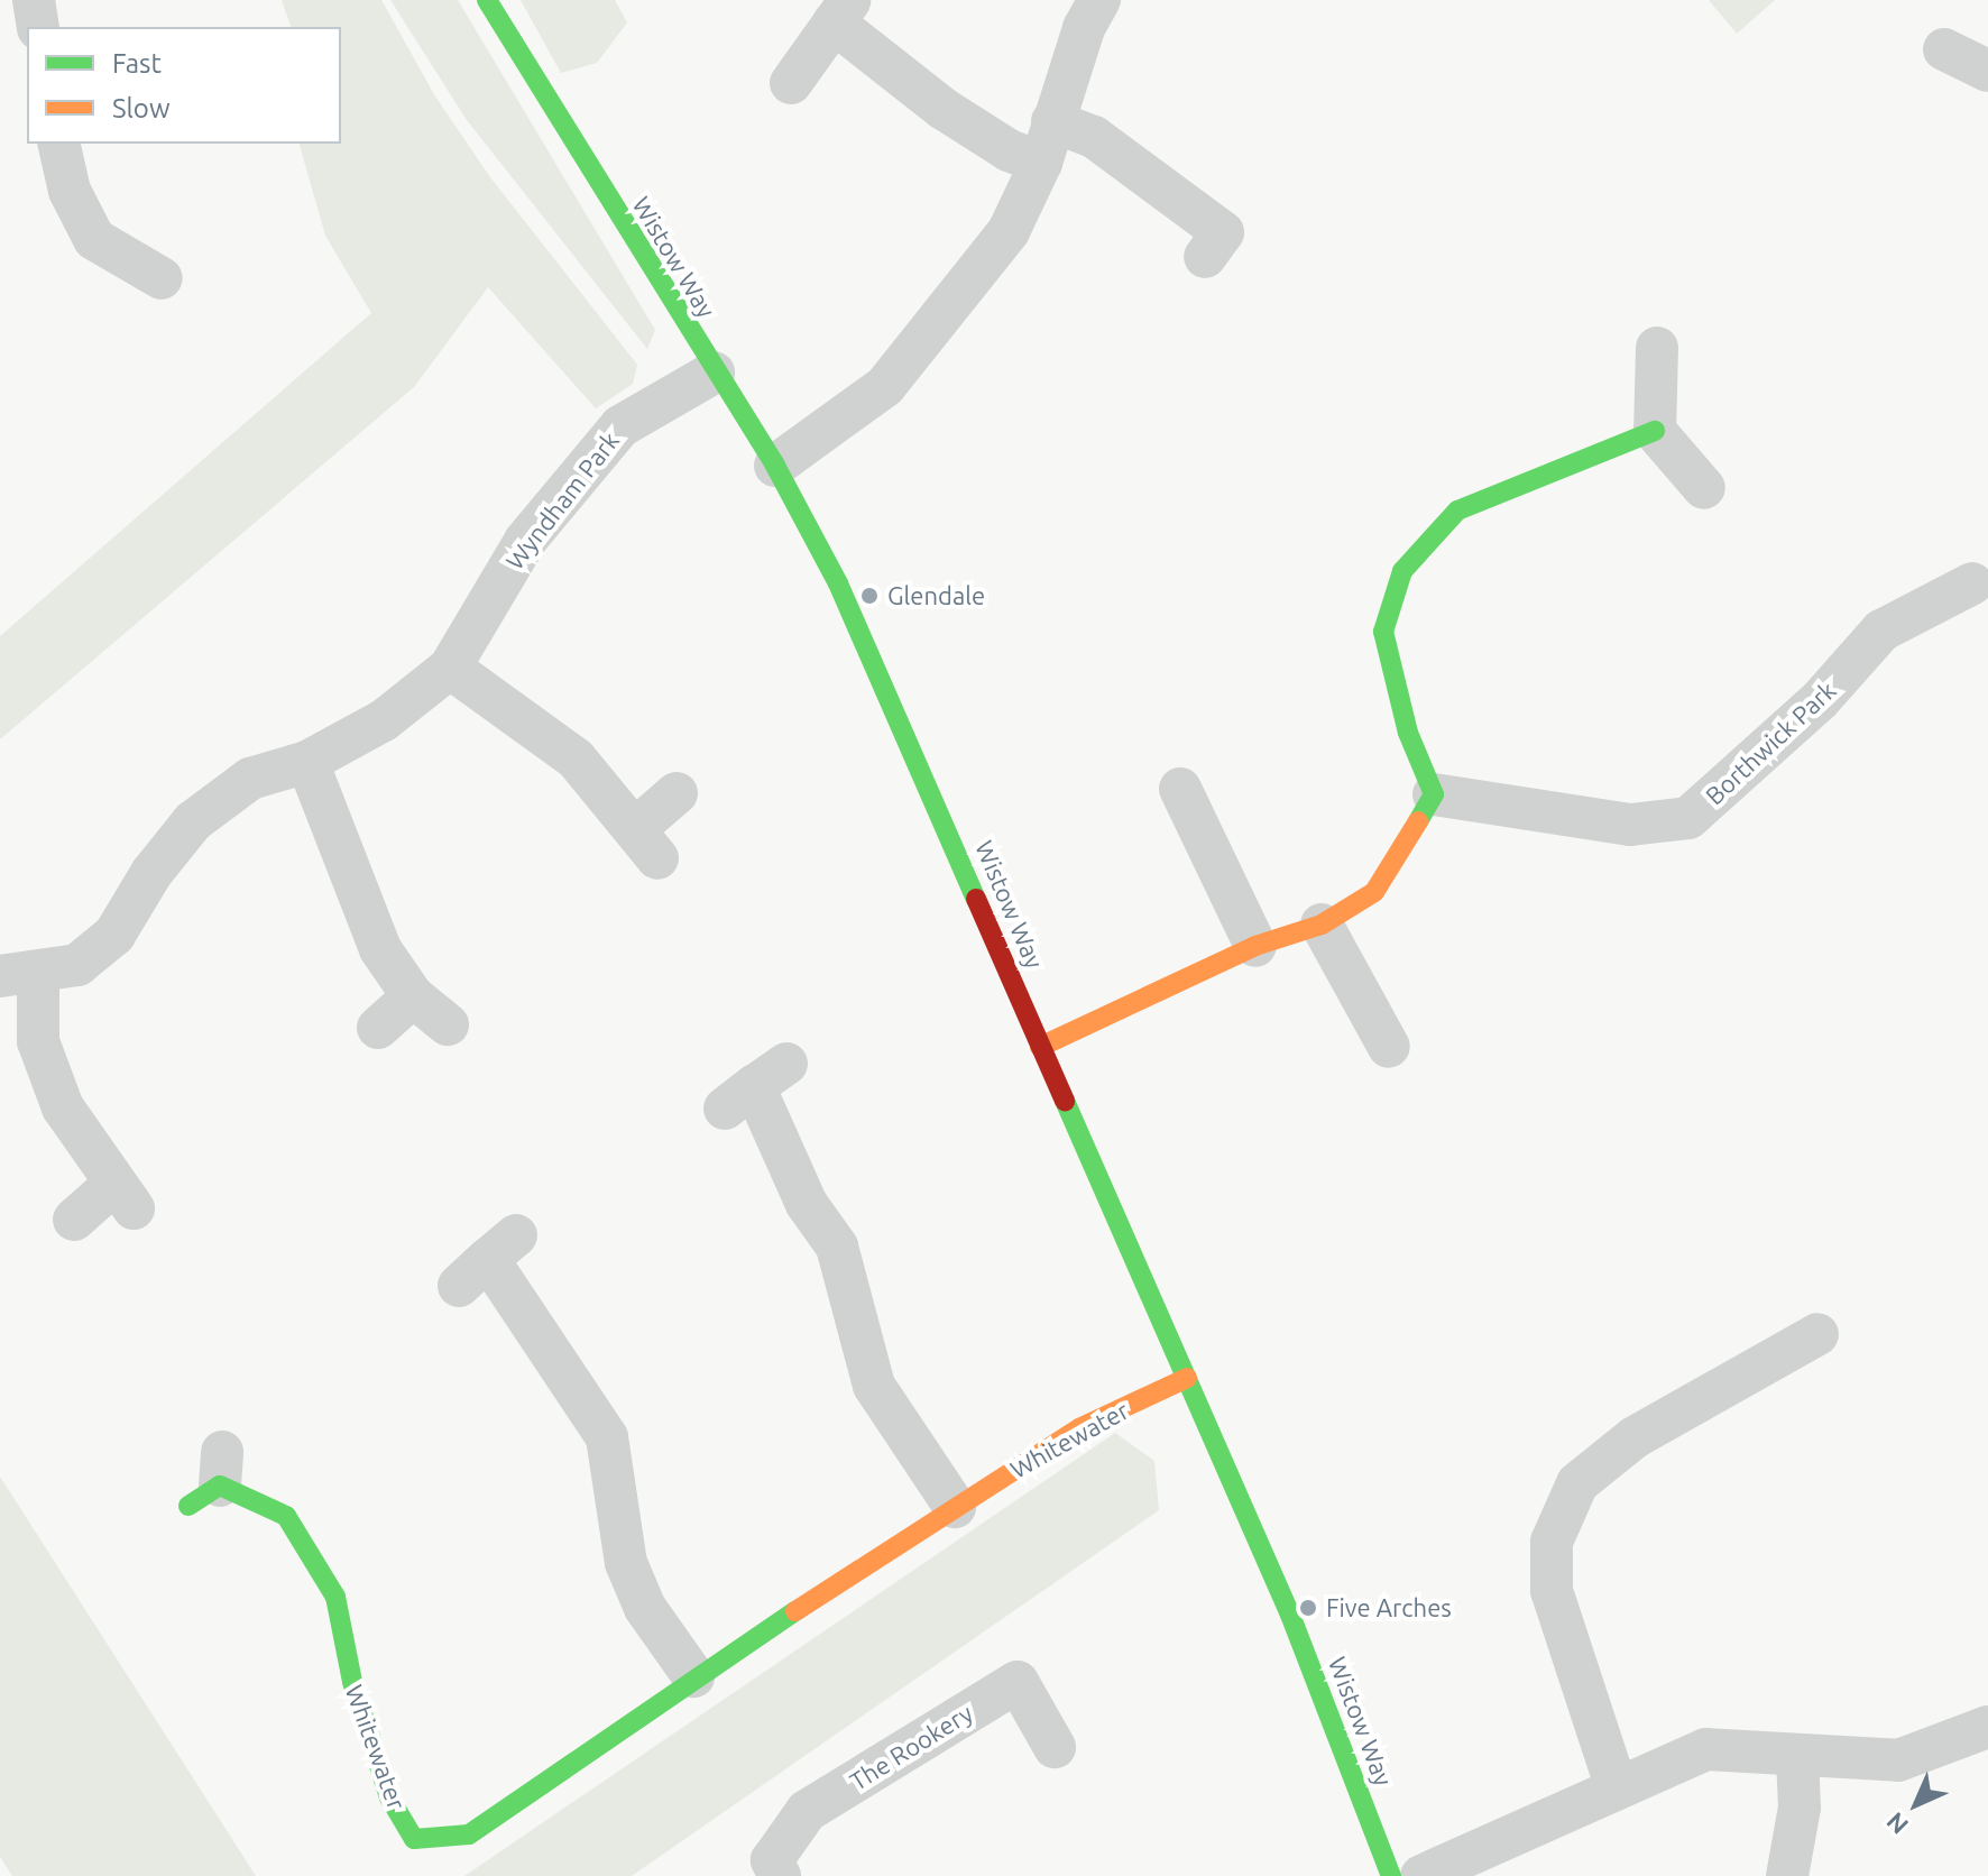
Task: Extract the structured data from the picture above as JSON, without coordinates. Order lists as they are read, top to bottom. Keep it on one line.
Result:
{"streets":{"street":["Wistow Way","Wyndham Park","Borthwick Park","Whitewater","The Rookery"]},"crossings":[["Wistow Way","Wyndham Park"],["Wistow Way","Whitewater"]],"places":["Glendale","Five Arches"],"legend":["Fast","Slow"],"north":"bottom left"}
